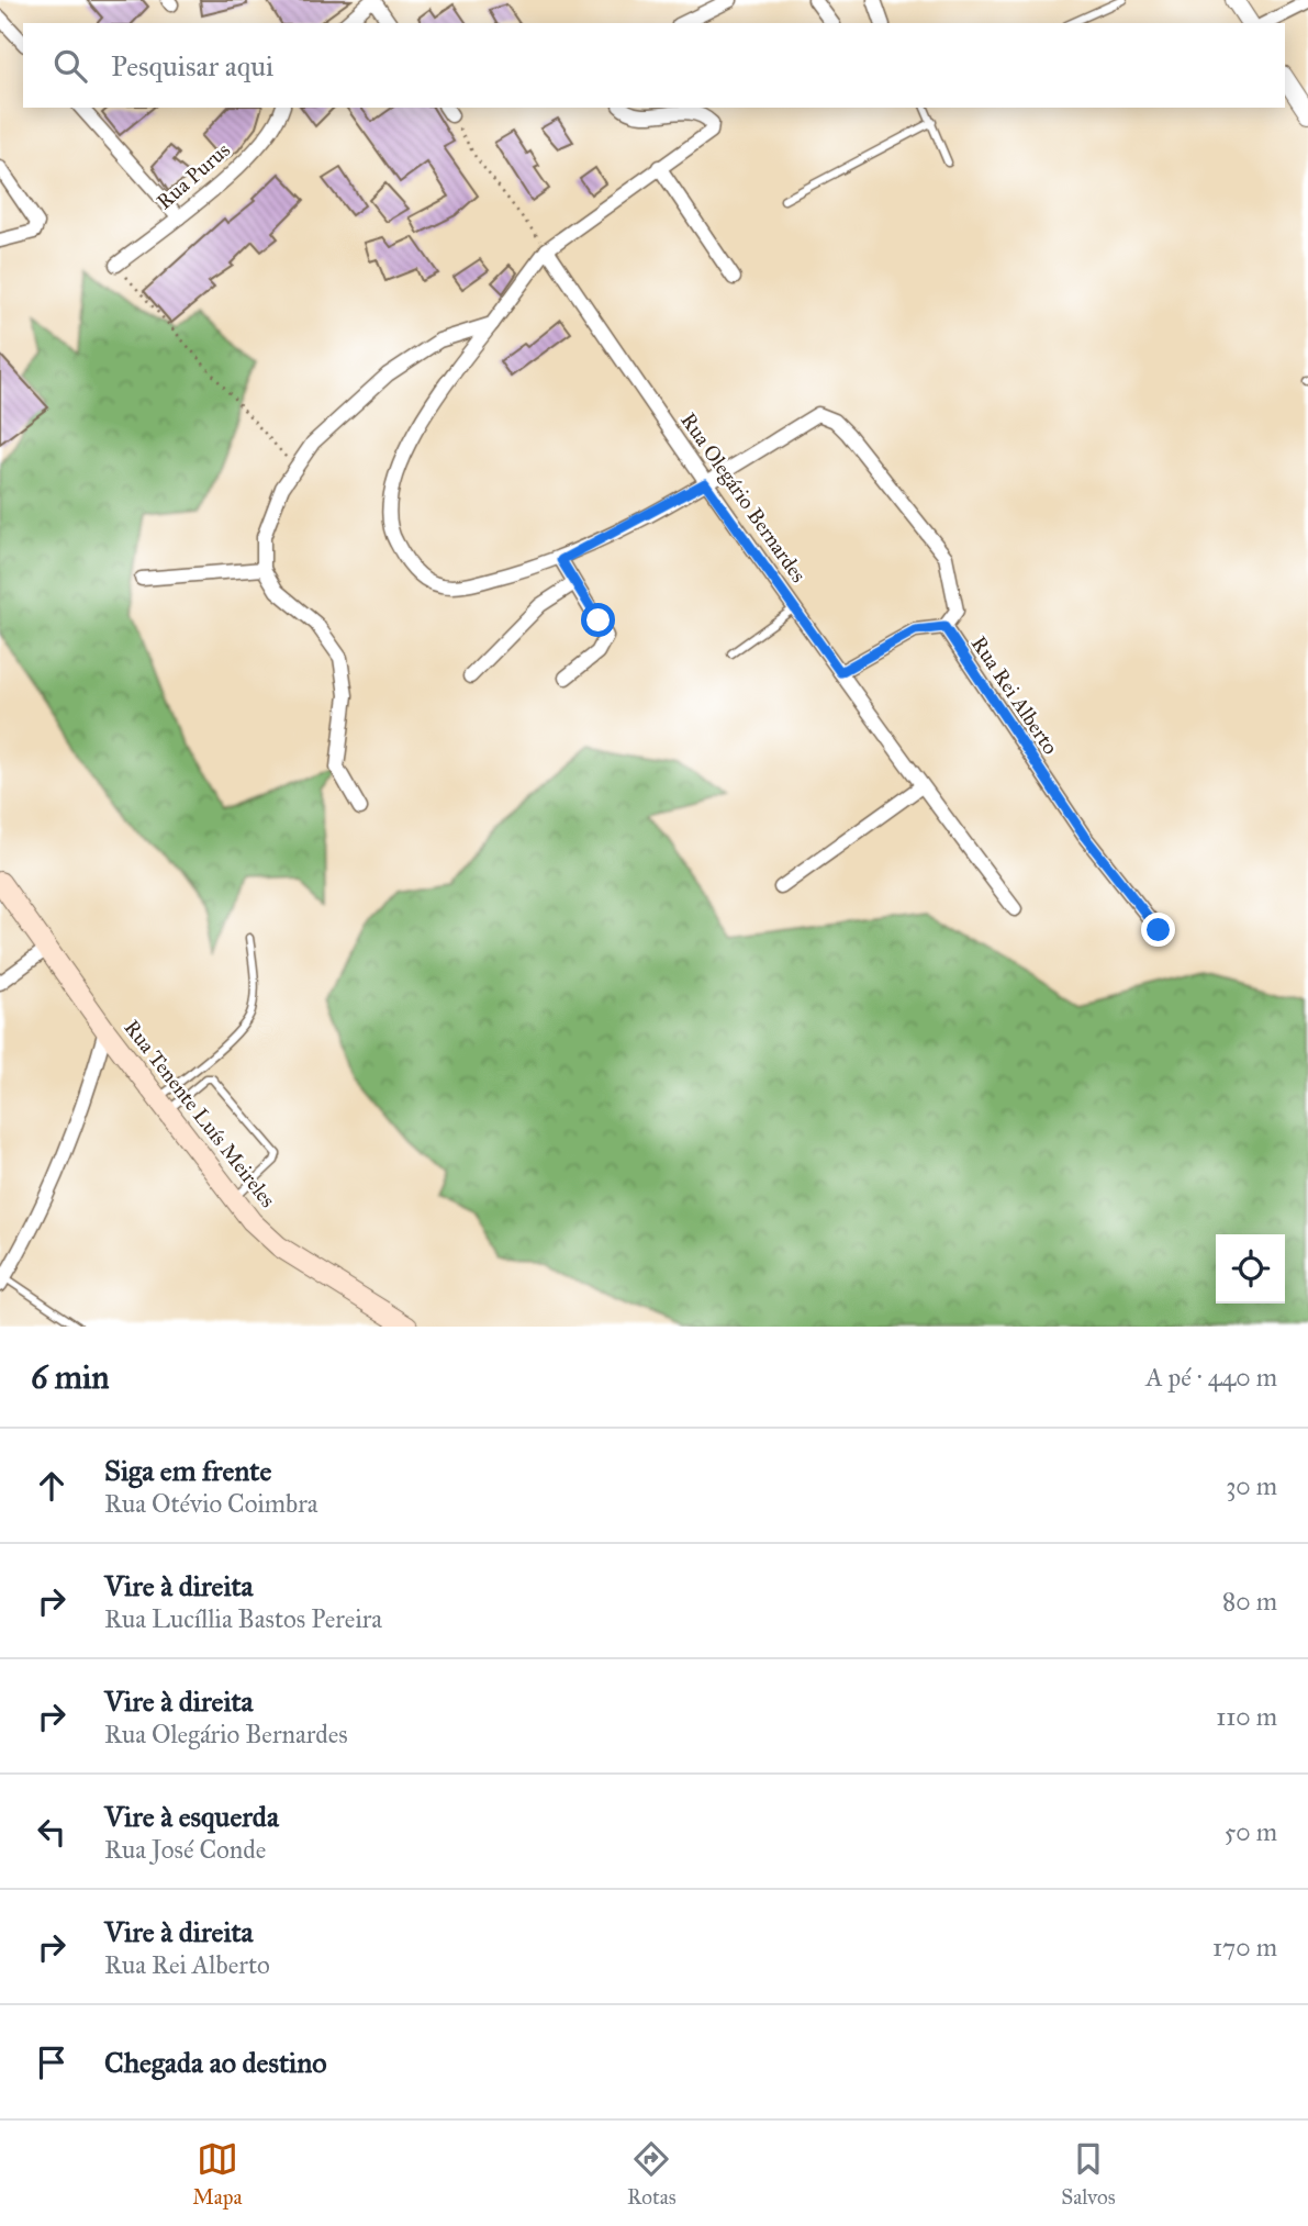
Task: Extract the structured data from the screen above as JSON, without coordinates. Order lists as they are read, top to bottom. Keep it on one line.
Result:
{"streets":{"main road":["Rua Tenente Luís Meireles"],"street":["Rua Purus","Rua Olegário Bernardes","Rua Rei Alberto"]},"crossings":[["Rua Olegário Bernardes","Rua Rei Alberto"]],"page":{"search":"Pesquisar aqui","heading":["6 min","A pé · 440 m"],"list":[["Siga em frente","Rua Otévio Coimbra","30 m"],["Vire à direita","Rua Lucíllia Bastos Pereira","80 m"],["Vire à direita","Rua Olegário Bernardes","110 m"],["Vire à esquerda","Rua José Conde","50 m"],["Vire à direita","Rua Rei Alberto","170 m"],"Chegada ao destino"],"nav":["Mapa","Rotas","Salvos"]}}
